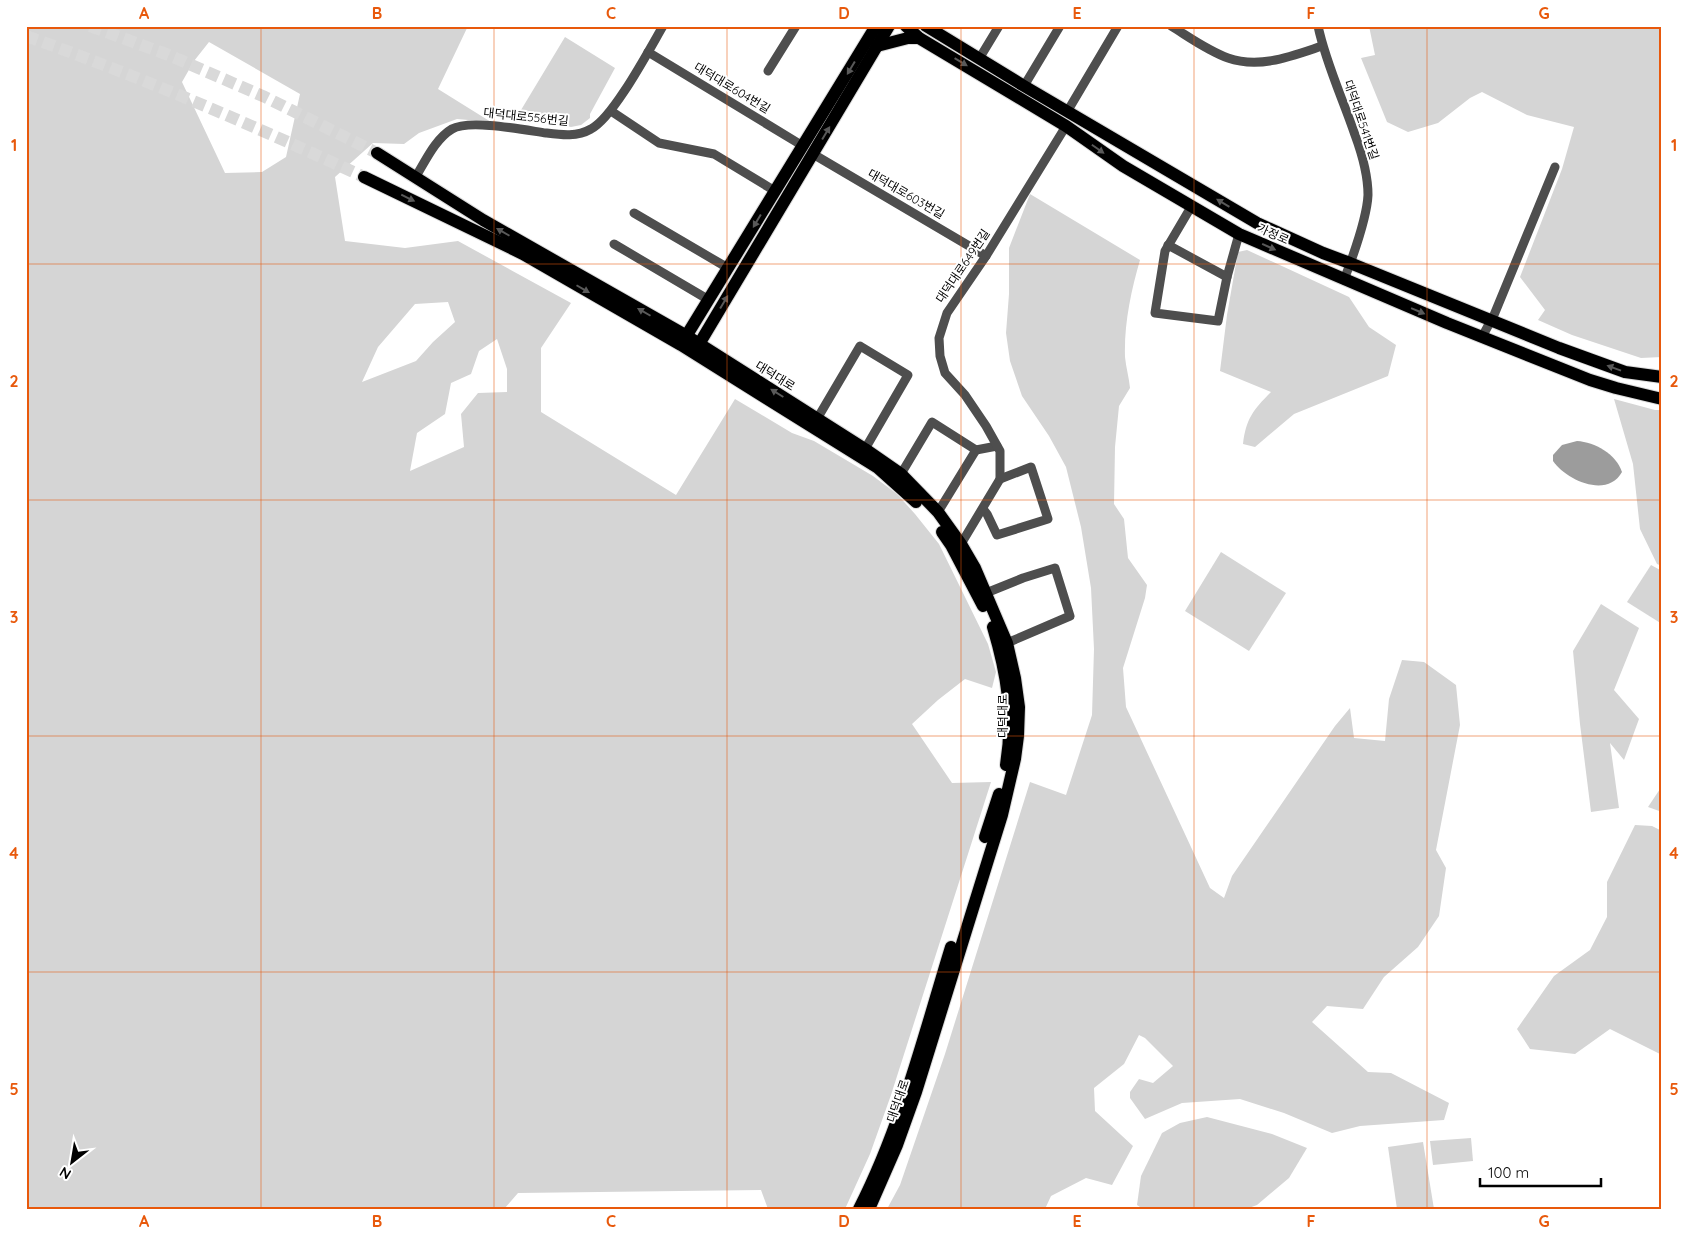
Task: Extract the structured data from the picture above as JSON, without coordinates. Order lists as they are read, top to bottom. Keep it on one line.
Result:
{"streets":{"main road":["가정로","대덕대로"],"street":["대덕대로604번길","대덕대로556번길","대덕대로541번길","대덕대로603번길","대덕대로649번길"]},"crossings":[["대덕대로604번길","대덕대로556번길"],["대덕대로604번길","대덕대로603번길"],["대덕대로541번길","가정로"],["대덕대로603번길","대덕대로649번길"],["가정로","대덕대로649번길"],["대덕대로649번길","대덕대로"]],"scale_bar":"100 m","north":"bottom left","grid":{"columns":["A","B","C","D","E","F","G"],"rows":["1","2","3","4","5"]}}
